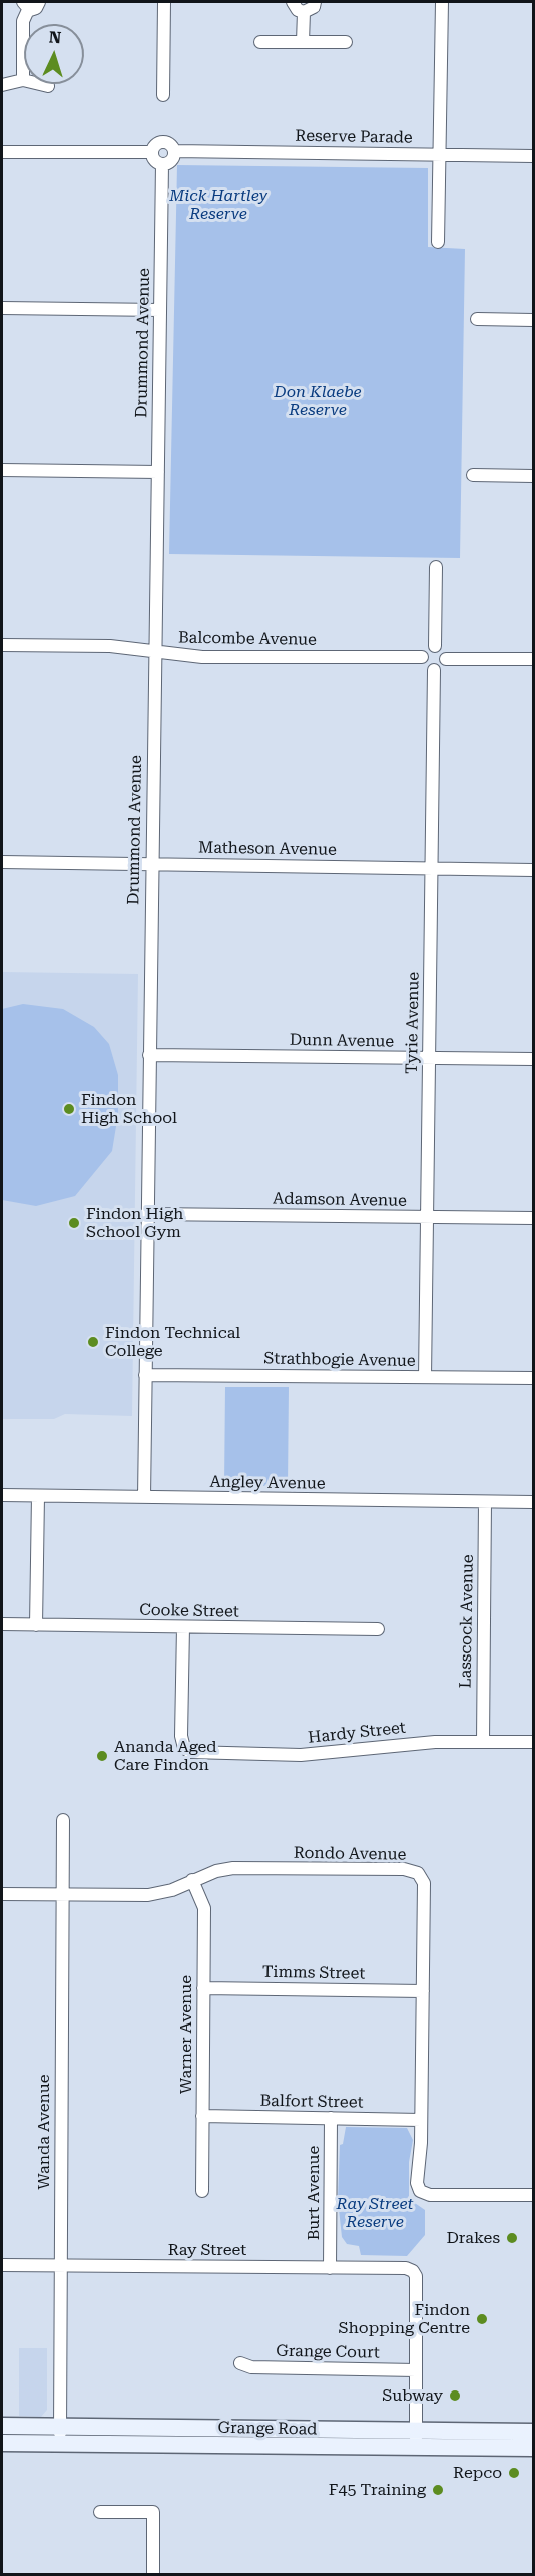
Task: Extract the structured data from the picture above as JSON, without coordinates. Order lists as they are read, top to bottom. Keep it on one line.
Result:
{"streets":{"main road":["Grange Road"],"street":["Reserve Parade","Drummond Avenue","Balcombe Avenue","Matheson Avenue","Tyrie Avenue","Dunn Avenue","Adamson Avenue","Strathbogie Avenue","Angley Avenue","Cooke Street","Lasscock Avenue","Hardy Street","Rondo Avenue","Timms Street","Warner Avenue","Balfort Street","Wanda Avenue","Burt Avenue","Ray Street","Grange Court"]},"crossings":[["Reserve Parade","Drummond Avenue"],["Drummond Avenue","Balcombe Avenue"],["Drummond Avenue","Matheson Avenue"],["Drummond Avenue","Dunn Avenue"],["Drummond Avenue","Adamson Avenue"],["Drummond Avenue","Strathbogie Avenue"],["Drummond Avenue","Angley Avenue"],["Balcombe Avenue","Tyrie Avenue"],["Matheson Avenue","Tyrie Avenue"],["Tyrie Avenue","Dunn Avenue"],["Tyrie Avenue","Adamson Avenue"],["Tyrie Avenue","Strathbogie Avenue"],["Angley Avenue","Lasscock Avenue"],["Cooke Street","Hardy Street"],["Lasscock Avenue","Hardy Street"],["Rondo Avenue","Timms Street"],["Rondo Avenue","Warner Avenue"],["Rondo Avenue","Balfort Street"],["Rondo Avenue","Wanda Avenue"],["Timms Street","Warner Avenue"],["Warner Avenue","Balfort Street"],["Balfort Street","Burt Avenue"],["Wanda Avenue","Ray Street"],["Wanda Avenue","Grange Road"],["Burt Avenue","Ray Street"],["Ray Street","Grange Court"]],"parks":["Mick Hartley Reserve","Don Klaebe Reserve","Ray Street Reserve"],"places":["Findon High School","Findon High School Gym","Findon Technical College","Ananda Aged Care Findon","Drakes","Findon Shopping Centre","Subway","Repco","F45 Training"],"north":"top"}
